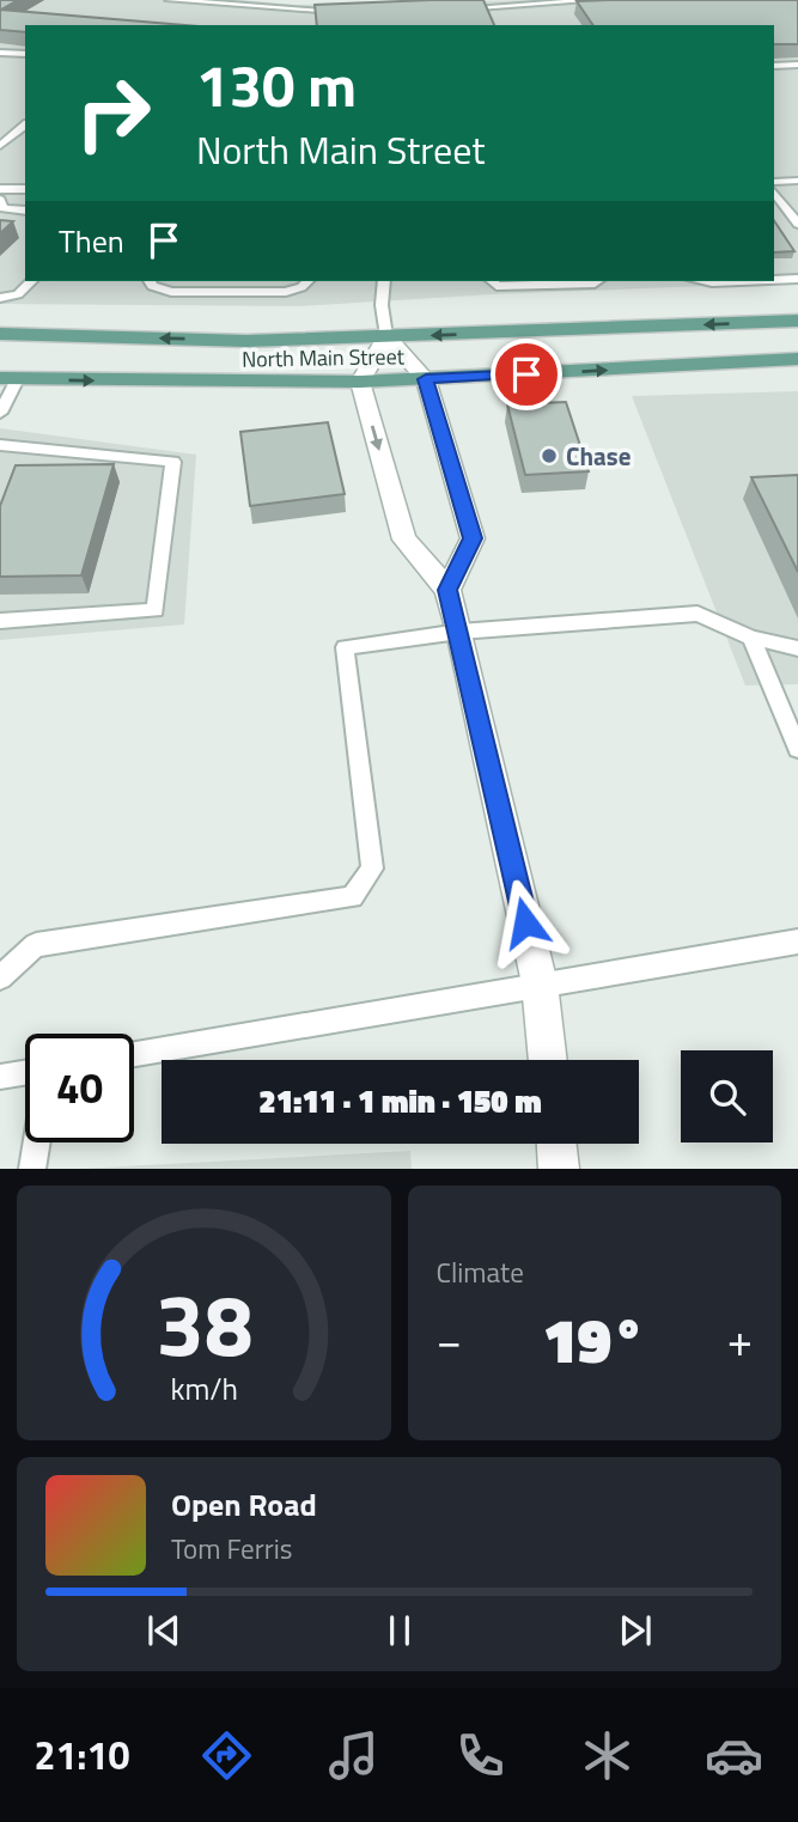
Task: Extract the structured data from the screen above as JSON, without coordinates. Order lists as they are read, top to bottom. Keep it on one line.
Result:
{"streets":{"main road":["North Main Street"]},"places":["Chase"],"page":{"turn":["130 m","North Main Street"],"then":"Then","limit":"40","trip":"21:11 · 1 min · 150 m","tile":"Climate","heat":["−","19°","+"],"song":["Open Road","Tom Ferris"],"tabs":"21:10","gauge":["38","km/h"]}}
